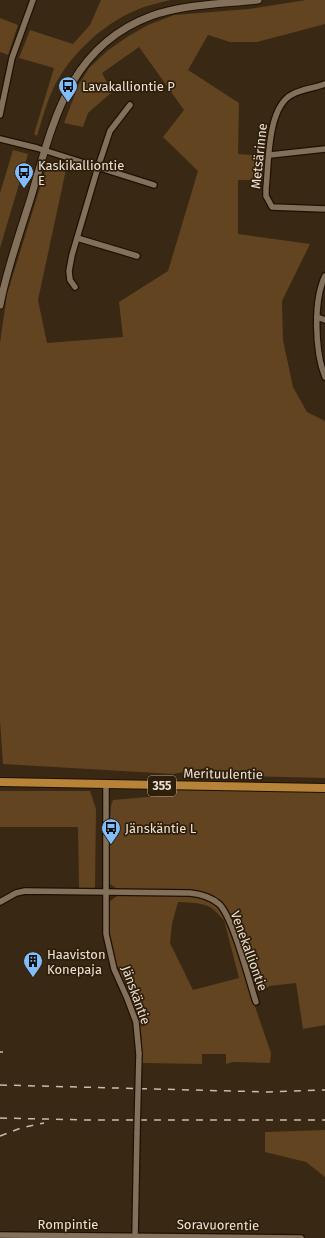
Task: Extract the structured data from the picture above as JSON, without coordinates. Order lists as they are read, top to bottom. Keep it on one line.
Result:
{"streets":{"main road":["Merituulentie","355"],"street":["Metsärinne","Venekalliontie","Jänskäntie","Rompintie","Soravuorentie"]},"crossings":[["Merituulentie","Jänskäntie"],["Venekalliontie","Jänskäntie"],["Jänskäntie","Rompintie"],["Jänskäntie","Soravuorentie"],["Rompintie","Soravuorentie"]],"places":{"bus stop":["Lavakalliontie P","Kaskikalliontie E","Jänskäntie L"],"building":["Haaviston Konepaja"]}}
